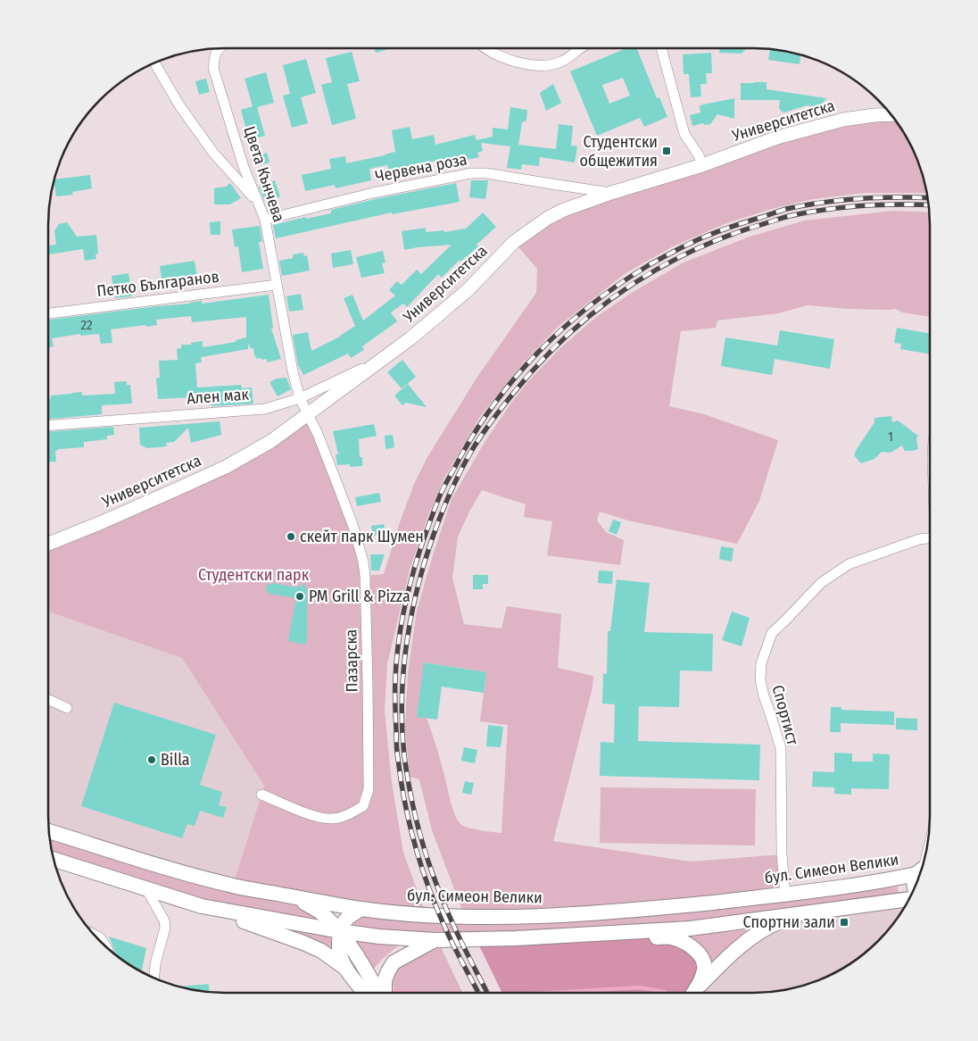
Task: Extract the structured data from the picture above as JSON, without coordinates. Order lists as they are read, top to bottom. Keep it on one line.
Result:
{"streets":{"main road":["бул. Симеон Велики"],"street":["Университетска","Червена роза","Цвета Кънчева","Петко Българанов","Ален мак","Пазарска","Спортист"]},"crossings":[["Университетска","Червена роза"],["Университетска","Цвета Кънчева"],["Университетска","Ален мак"],["Университетска","Пазарска"],["Червена роза","Цвета Кънчева"],["Цвета Кънчева","Петко Българанов"],["Цвета Кънчева","Ален мак"],["Цвета Кънчева","Пазарска"],["Спортист","бул. Симеон Велики"]],"parks":["Студентски парк"],"places":{"transit":["Студентски общежития","Спортни зали"],"other":["скейт парк Шумен","PM Grill & Pizza","Billa"]},"house_numbers":["22","1"]}
